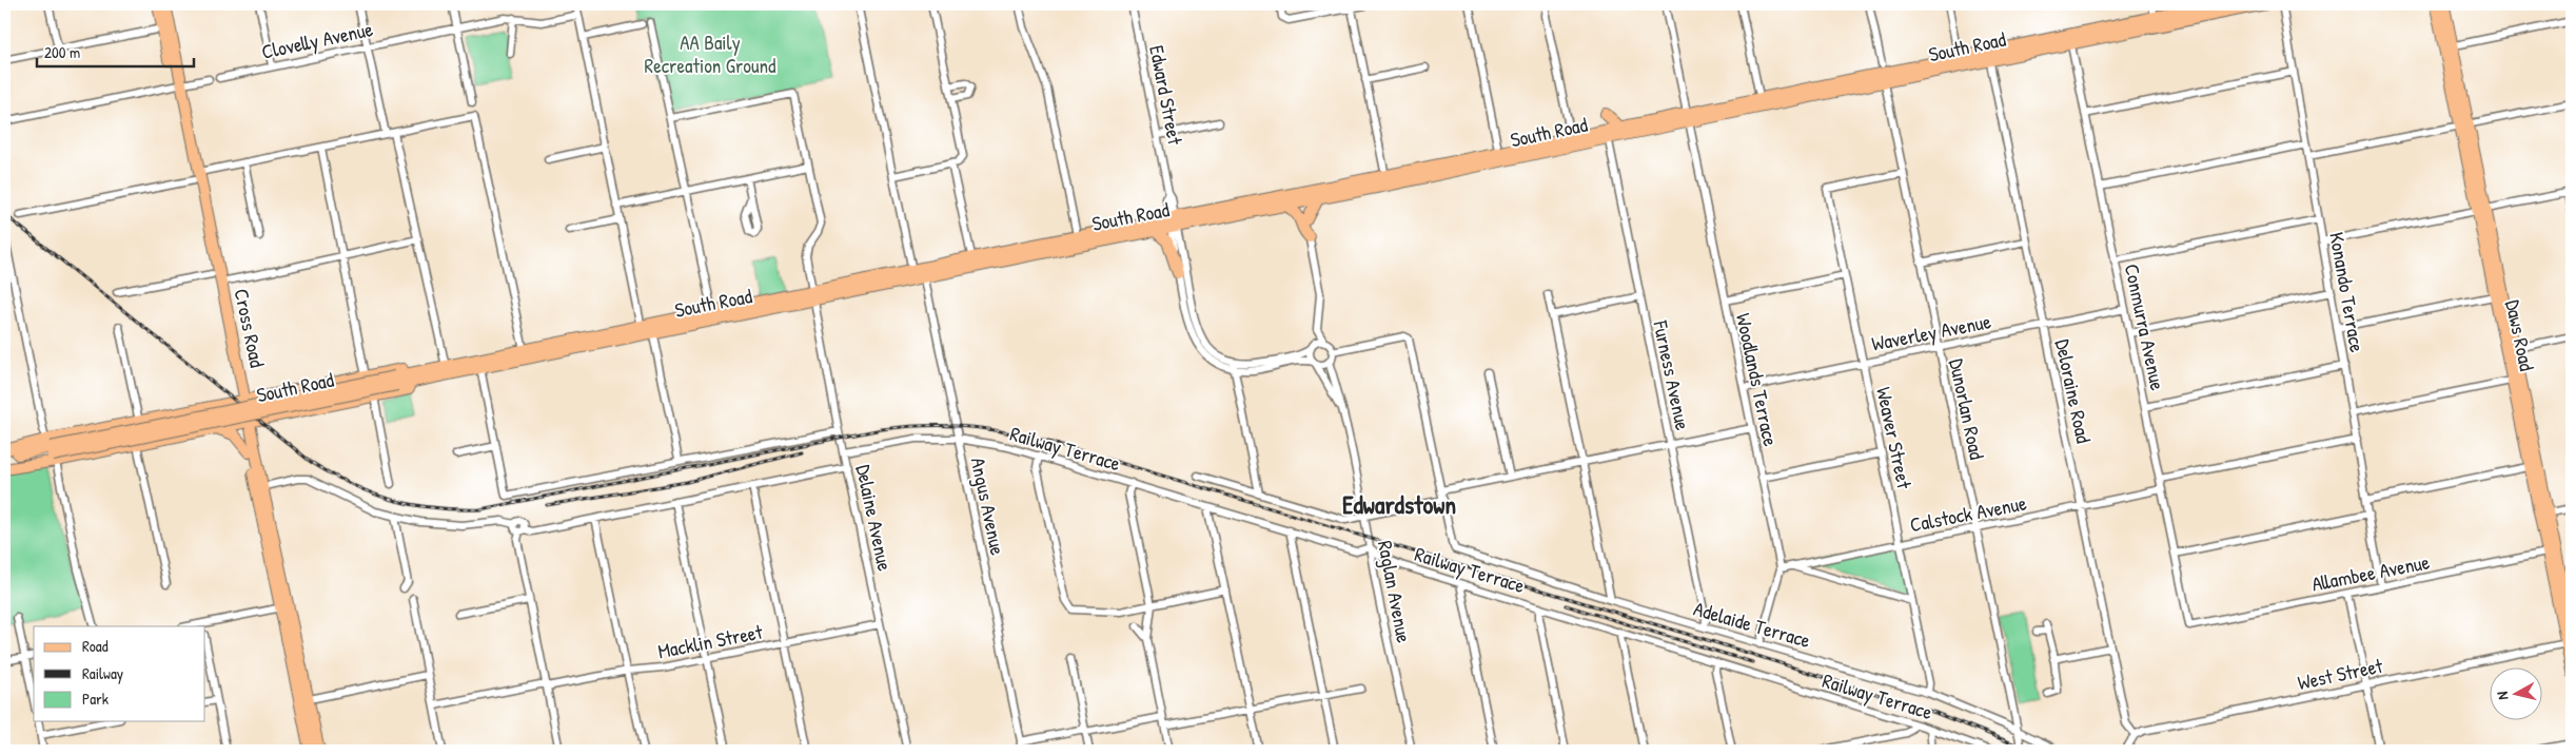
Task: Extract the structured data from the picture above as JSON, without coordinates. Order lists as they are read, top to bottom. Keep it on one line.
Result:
{"streets":{"highway":["South Road","Cross Road"],"main road":["Daws Road"],"street":["Clovelly Avenue","Edward Street","Konando Terrace","Conmurra Avenue","Waverley Avenue","Furness Avenue","Woodlands Terrace","Deloraine Road","Dunorlan Road","Weaver Street","Railway Terrace","Angus Avenue","Calstock Avenue","Delaine Avenue","Allambee Avenue","Raglan Avenue","Adelaide Terrace","Macklin Street","West Street"]},"crossings":[["South Road","Edward Street"],["South Road","Conmurra Avenue"],["South Road","Furness Avenue"],["South Road","Woodlands Terrace"],["South Road","Deloraine Road"],["South Road","Dunorlan Road"],["South Road","Angus Avenue"],["South Road","Delaine Avenue"],["Konando Terrace","Allambee Avenue"],["Conmurra Avenue","Waverley Avenue"],["Conmurra Avenue","Calstock Avenue"],["Conmurra Avenue","Allambee Avenue"],["Waverley Avenue","Woodlands Terrace"],["Waverley Avenue","Deloraine Road"],["Waverley Avenue","Dunorlan Road"],["Waverley Avenue","Weaver Street"],["Daws Road","Allambee Avenue"],["Daws Road","West Street"],["Furness Avenue","Adelaide Terrace"],["Woodlands Terrace","Calstock Avenue"],["Woodlands Terrace","Adelaide Terrace"],["Deloraine Road","Calstock Avenue"],["Deloraine Road","West Street"],["Dunorlan Road","Weaver Street"],["Dunorlan Road","Calstock Avenue"],["Dunorlan Road","Adelaide Terrace"],["Weaver Street","Calstock Avenue"],["Weaver Street","Adelaide Terrace"],["Railway Terrace","Angus Avenue"],["Railway Terrace","Delaine Avenue"],["Railway Terrace","Raglan Avenue"],["Delaine Avenue","Macklin Street"]],"districts":["Edwardstown"],"parks":["AA Baily Recreation Ground"],"legend":["Road","Railway","Park"],"scale_bar":"200 m","north":"left"}
